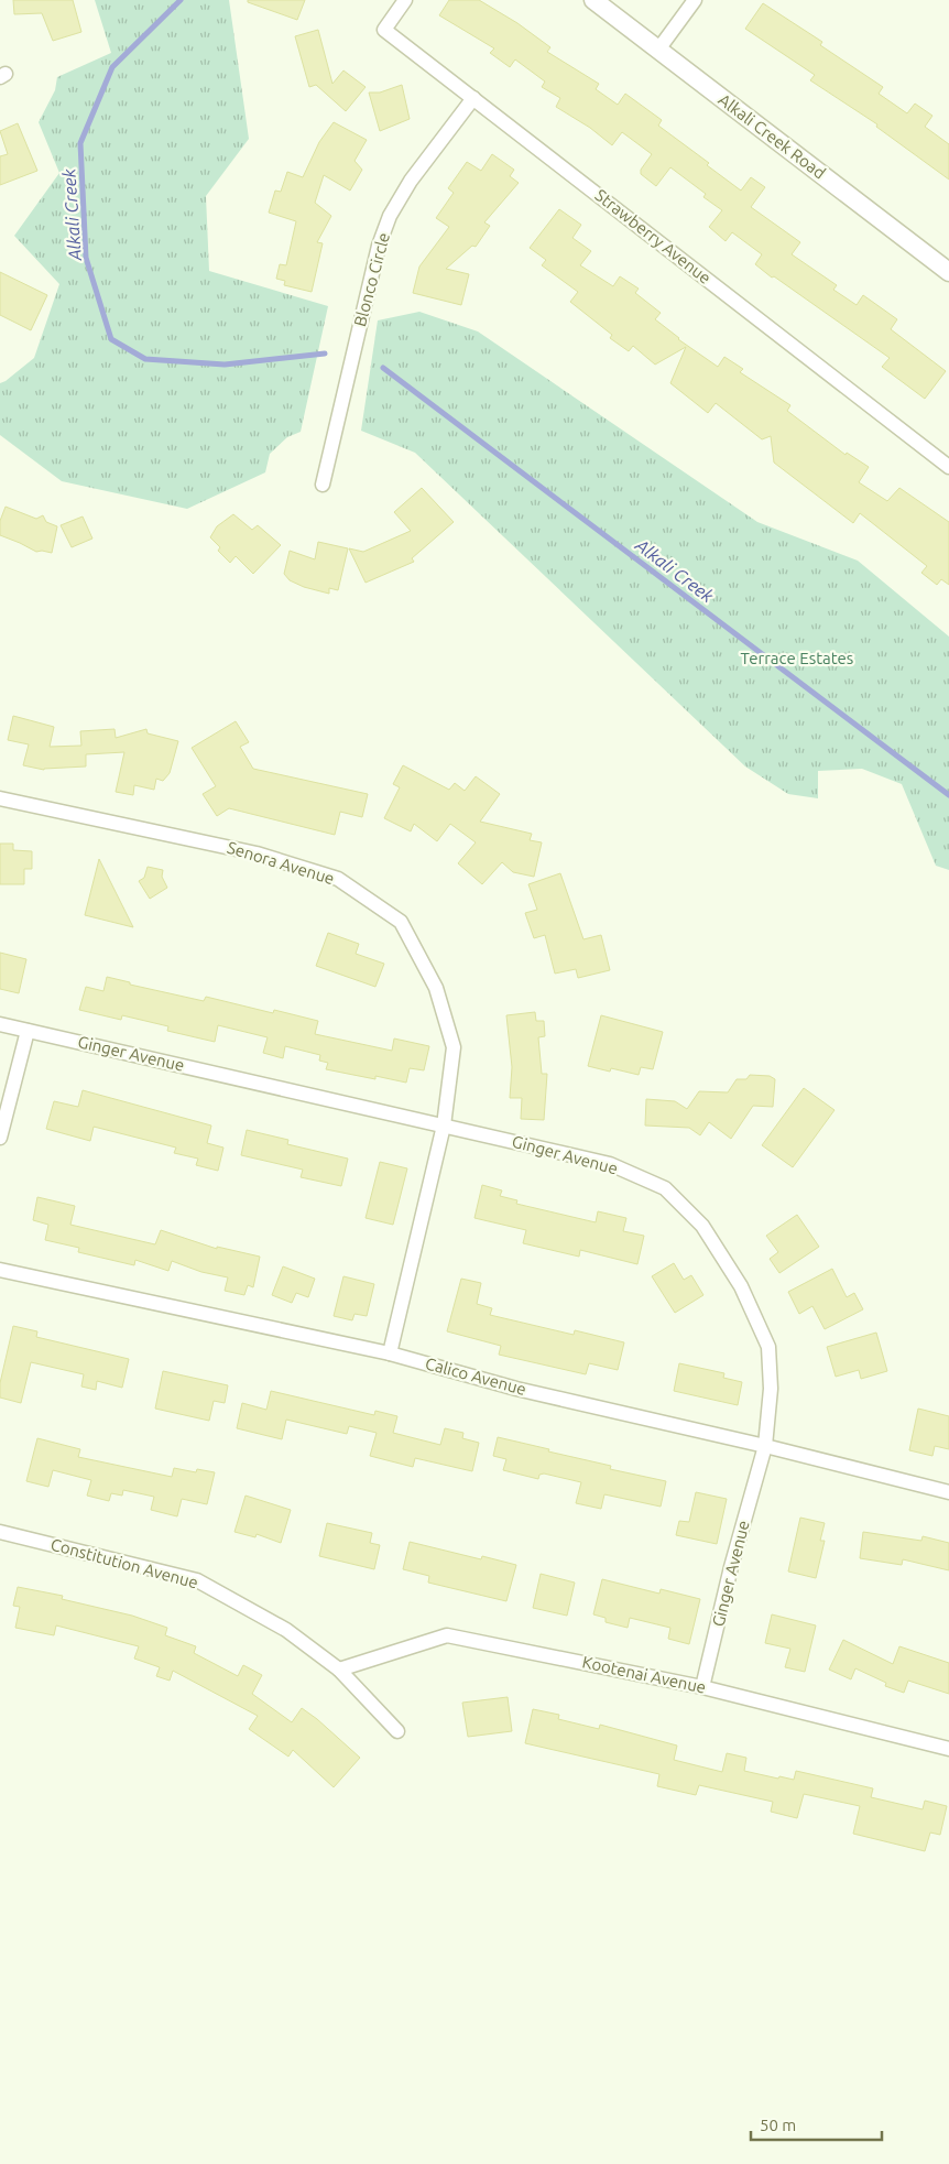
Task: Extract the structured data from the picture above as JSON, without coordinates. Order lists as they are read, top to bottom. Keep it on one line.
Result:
{"streets":{"street":["Alkali Creek Road","Strawberry Avenue","Blonco Circle","Senora Avenue","Ginger Avenue","Calico Avenue","Constitution Avenue","Kootenai Avenue"]},"crossings":[["Strawberry Avenue","Blonco Circle"],["Senora Avenue","Ginger Avenue"],["Senora Avenue","Calico Avenue"],["Ginger Avenue","Calico Avenue"],["Ginger Avenue","Kootenai Avenue"],["Constitution Avenue","Kootenai Avenue"]],"water":["Alkali Creek"],"parks":["Terrace Estates"],"scale_bar":"50 m"}
